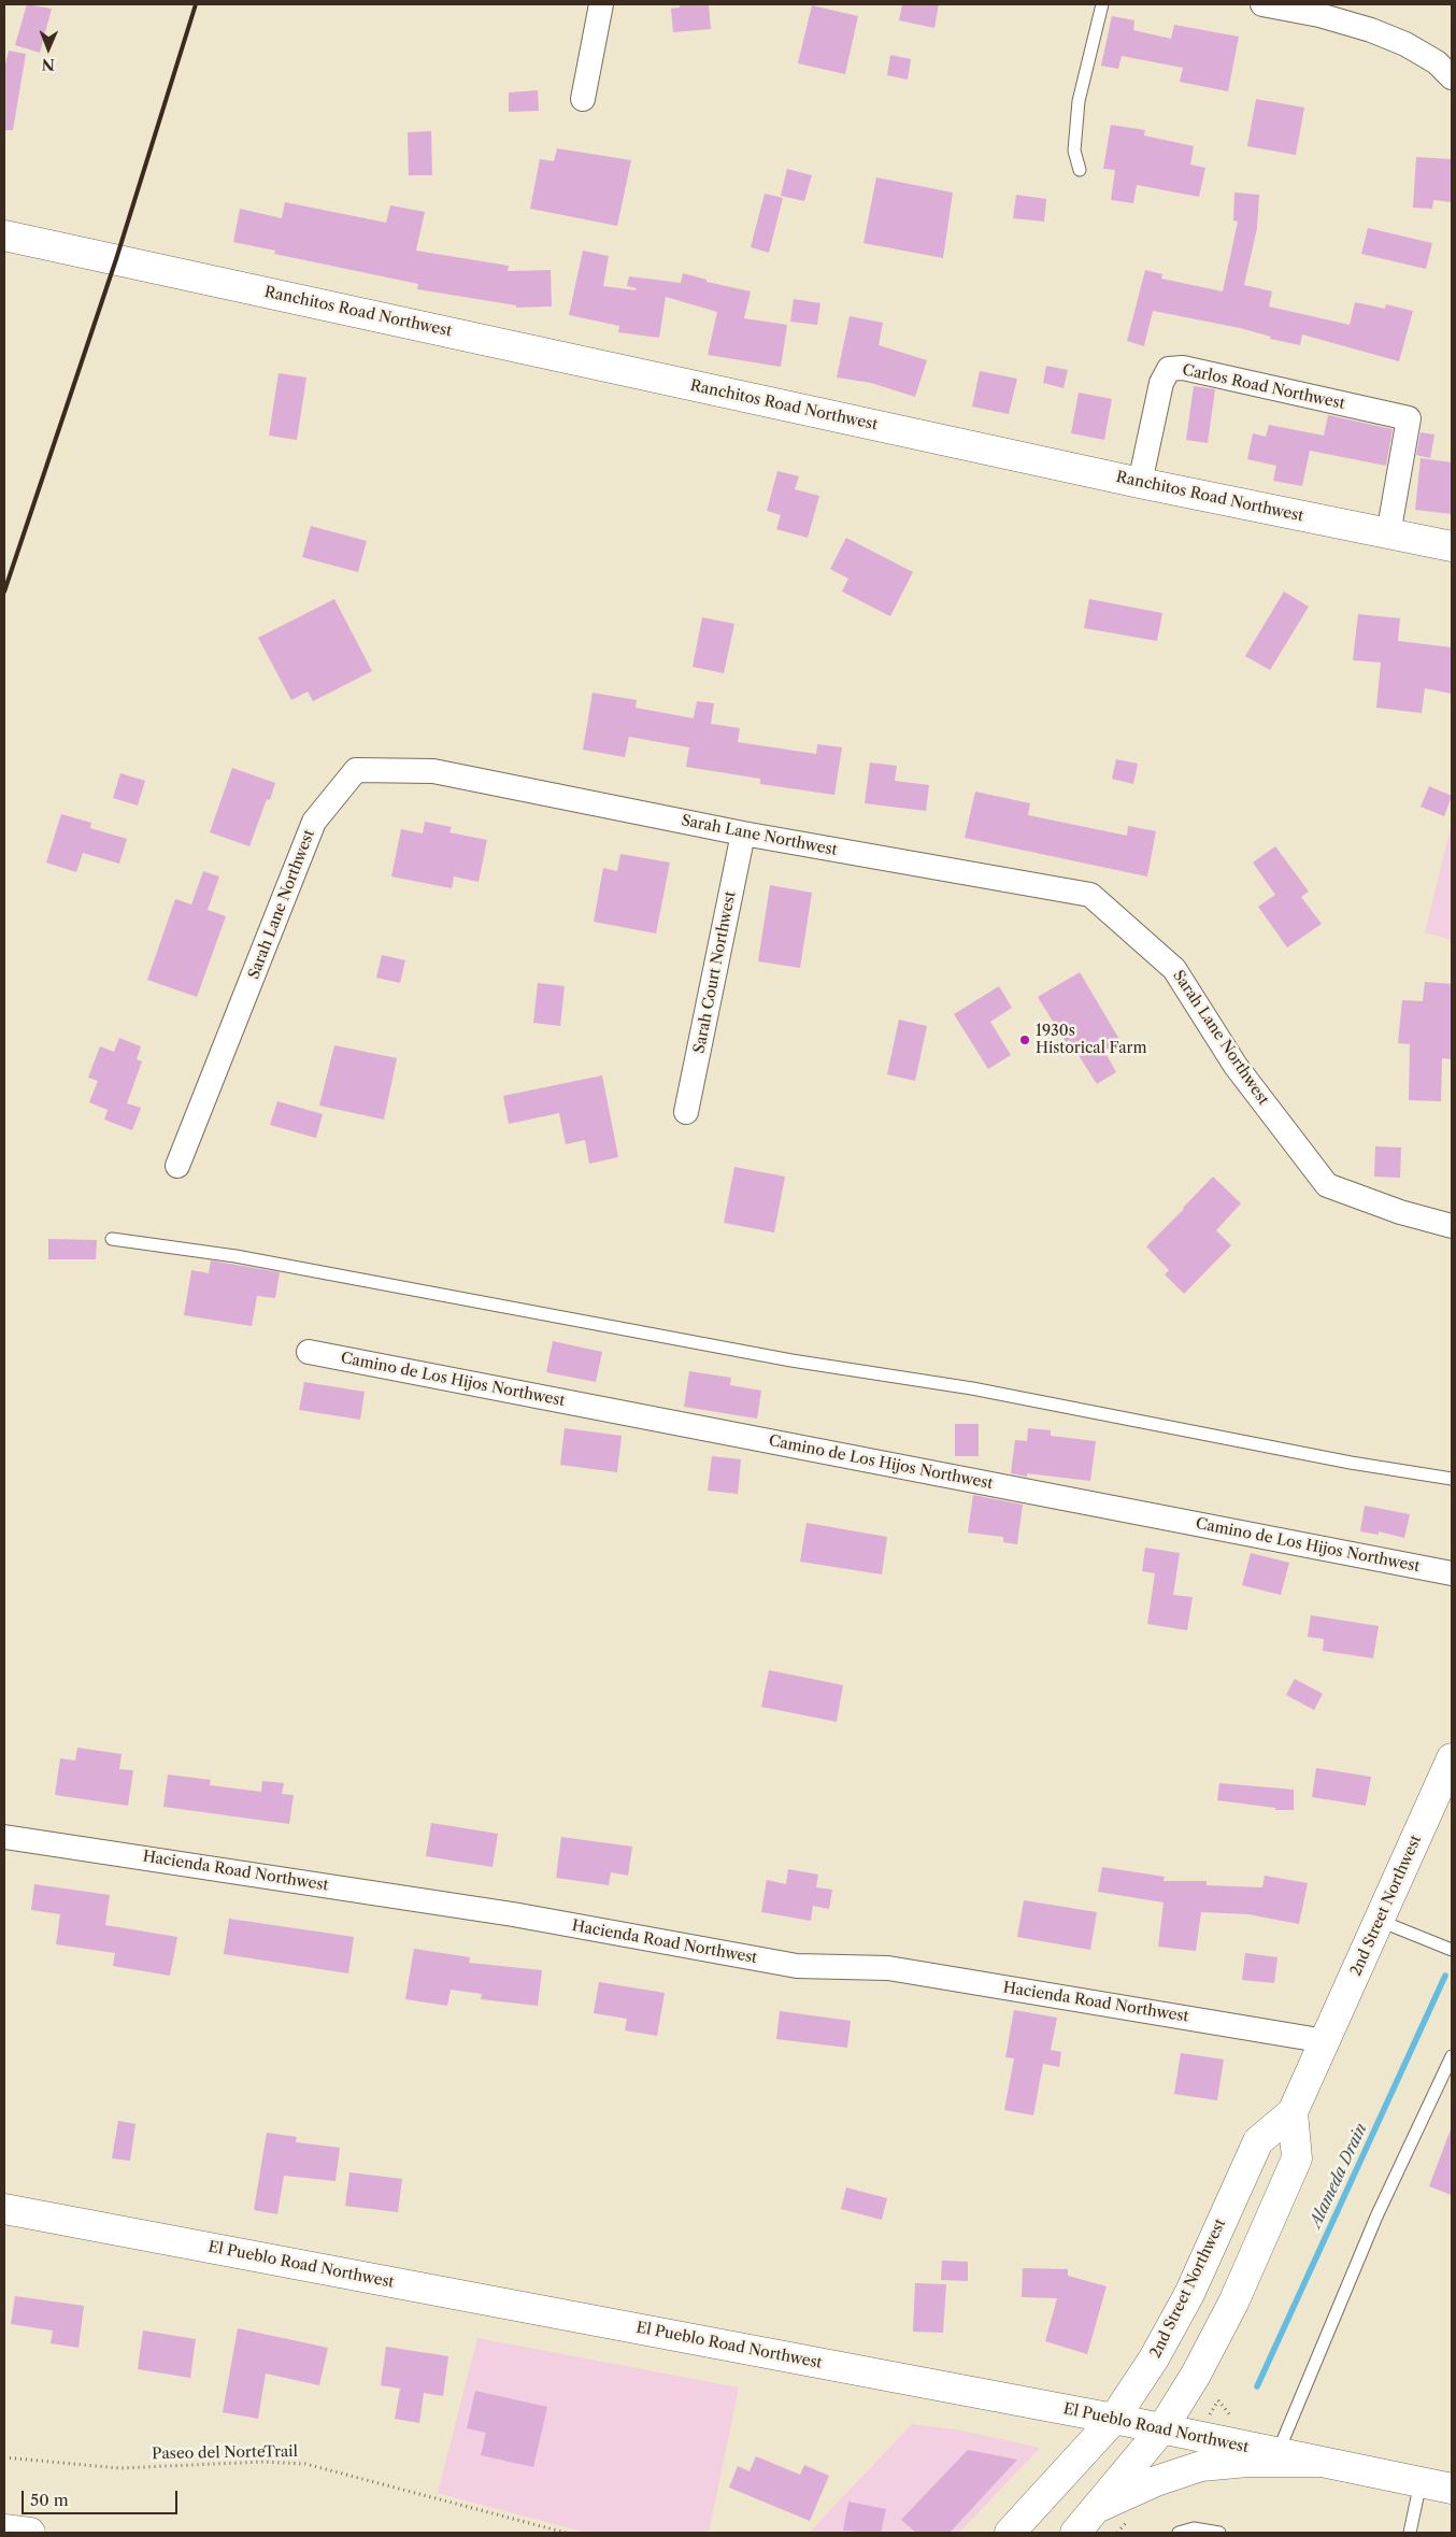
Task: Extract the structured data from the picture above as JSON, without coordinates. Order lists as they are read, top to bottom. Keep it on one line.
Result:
{"streets":{"main road":["Ranchitos Road Northwest","2nd Street Northwest","El Pueblo Road Northwest"],"street":["Carlos Road Northwest","Sarah Lane Northwest","Sarah Court Northwest","Camino de Los Hijos Northwest","Hacienda Road Northwest"],"path":["Paseo del NorteTrail"]},"crossings":[["Ranchitos Road Northwest","Carlos Road Northwest"],["Sarah Lane Northwest","Sarah Court Northwest"],["Hacienda Road Northwest","2nd Street Northwest"],["2nd Street Northwest","El Pueblo Road Northwest"]],"water":["Alameda Drain"],"places":["1930s Historical Farm"],"scale_bar":"50 m","north":"bottom"}
